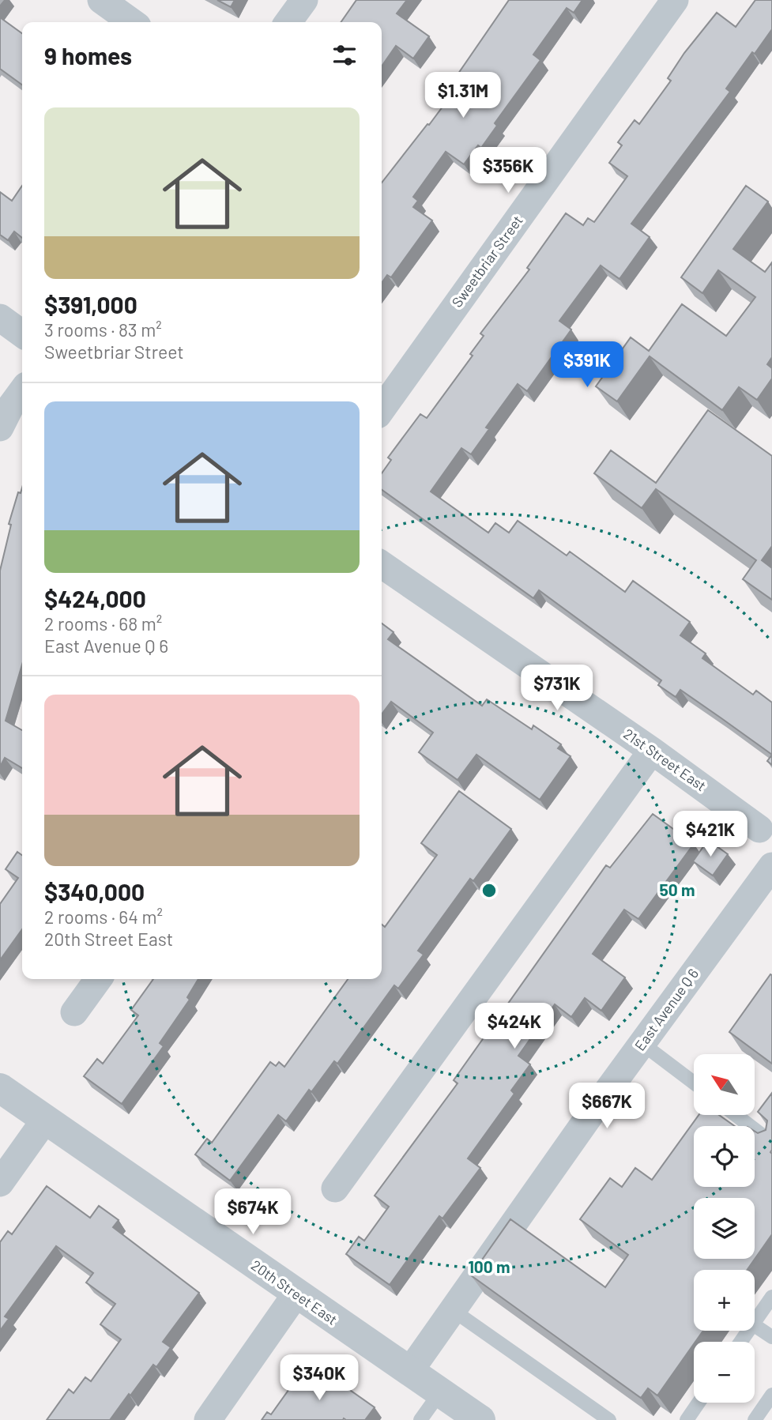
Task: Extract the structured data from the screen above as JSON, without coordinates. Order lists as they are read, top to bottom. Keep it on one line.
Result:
{"streets":{"street":["Sweetbriar Street","21st Street East","East Avenue Q 6","20th Street East"]},"crossings":[["East Avenue Q 6","20th Street East"]],"north":"top left","page":{"heading":"9 homes","price":["$1.31M","$356K","$391K","$731K","$421K","$424K","$667K","$674K","$340K"],"list":[{"name":"$391,000","note":"3 rooms · 83 m² · Sweetbriar Street"},{"name":"$424,000","note":"2 rooms · 68 m² · East Avenue Q 6"},{"name":"$340,000","note":"2 rooms · 64 m² · 20th Street East"}],"map_buttons":["+","−"]},"rings":["50 m","100 m"]}
